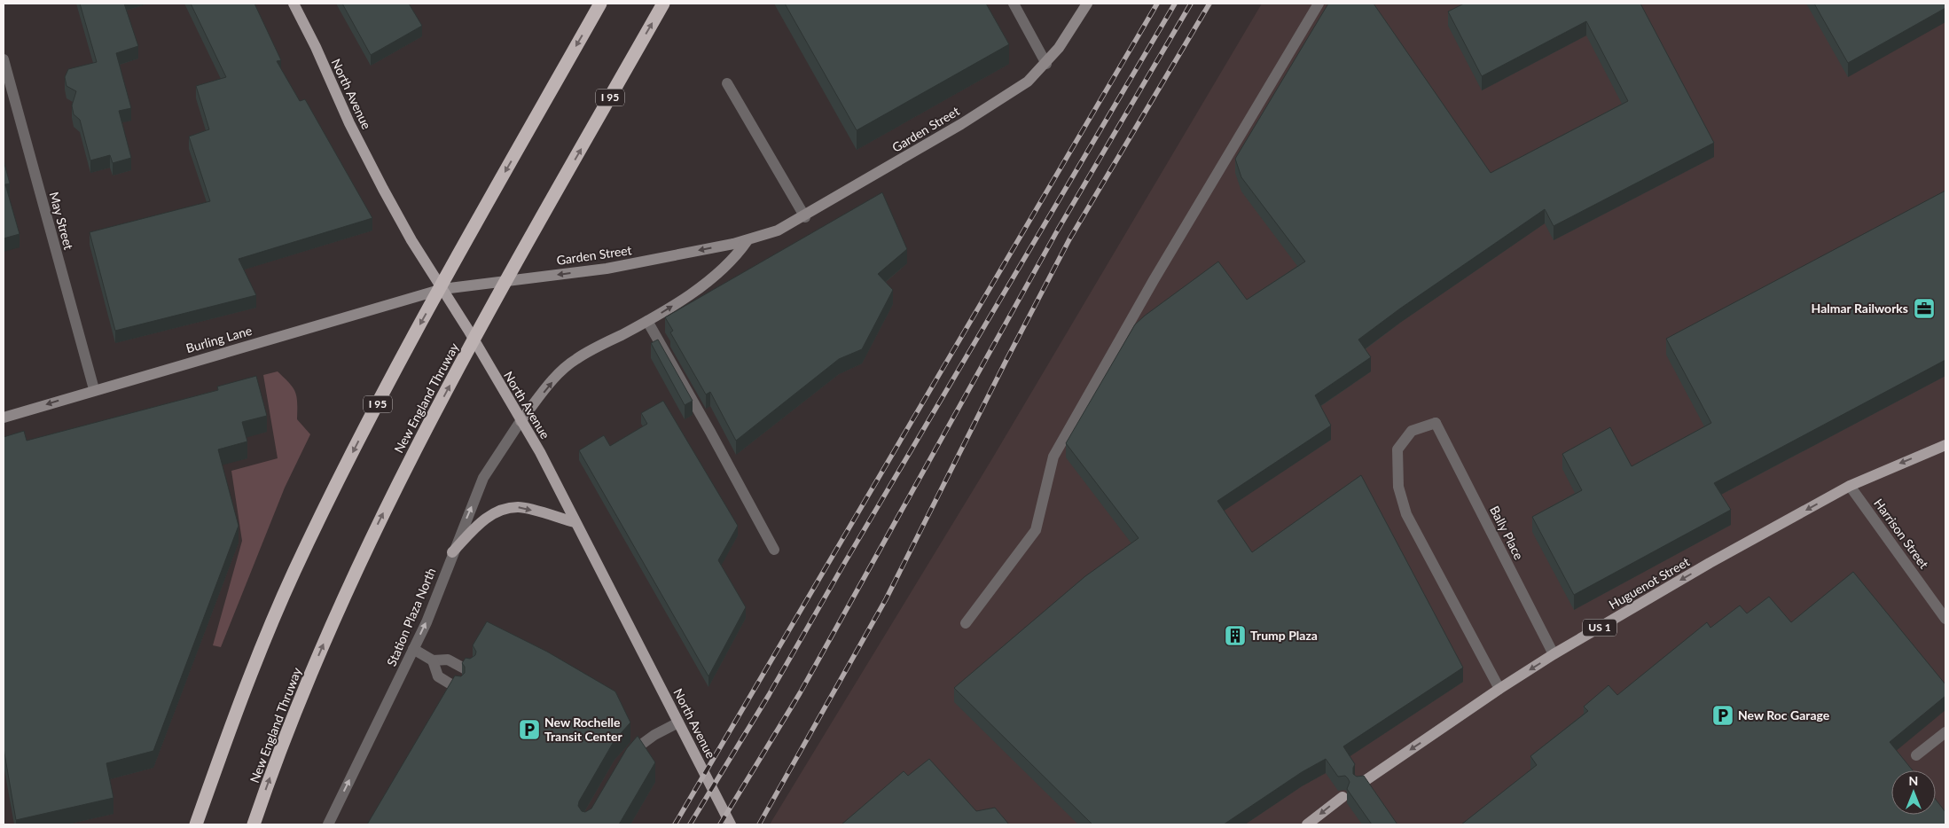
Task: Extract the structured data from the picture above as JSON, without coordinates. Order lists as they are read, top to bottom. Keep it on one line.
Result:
{"streets":{"highway":["I 95","New England Thruway"],"main road":["North Avenue","Garden Street","Burling Lane","Huguenot Street","US 1"],"street":["May Street","Bally Place","Harrison Street","Station Plaza North"]},"crossings":[["North Avenue","Garden Street"],["North Avenue","Burling Lane"],["North Avenue","Station Plaza North"],["Garden Street","Burling Lane"],["May Street","Burling Lane"],["Bally Place","Huguenot Street"],["Harrison Street","Huguenot Street"]],"one_way":["Garden Street","Huguenot Street","Station Plaza North"],"places":{"office":["Halmar Railworks"],"building":["Trump Plaza"],"parking":["New Roc Garage","New Rochelle Transit Center"]},"north":"top"}
